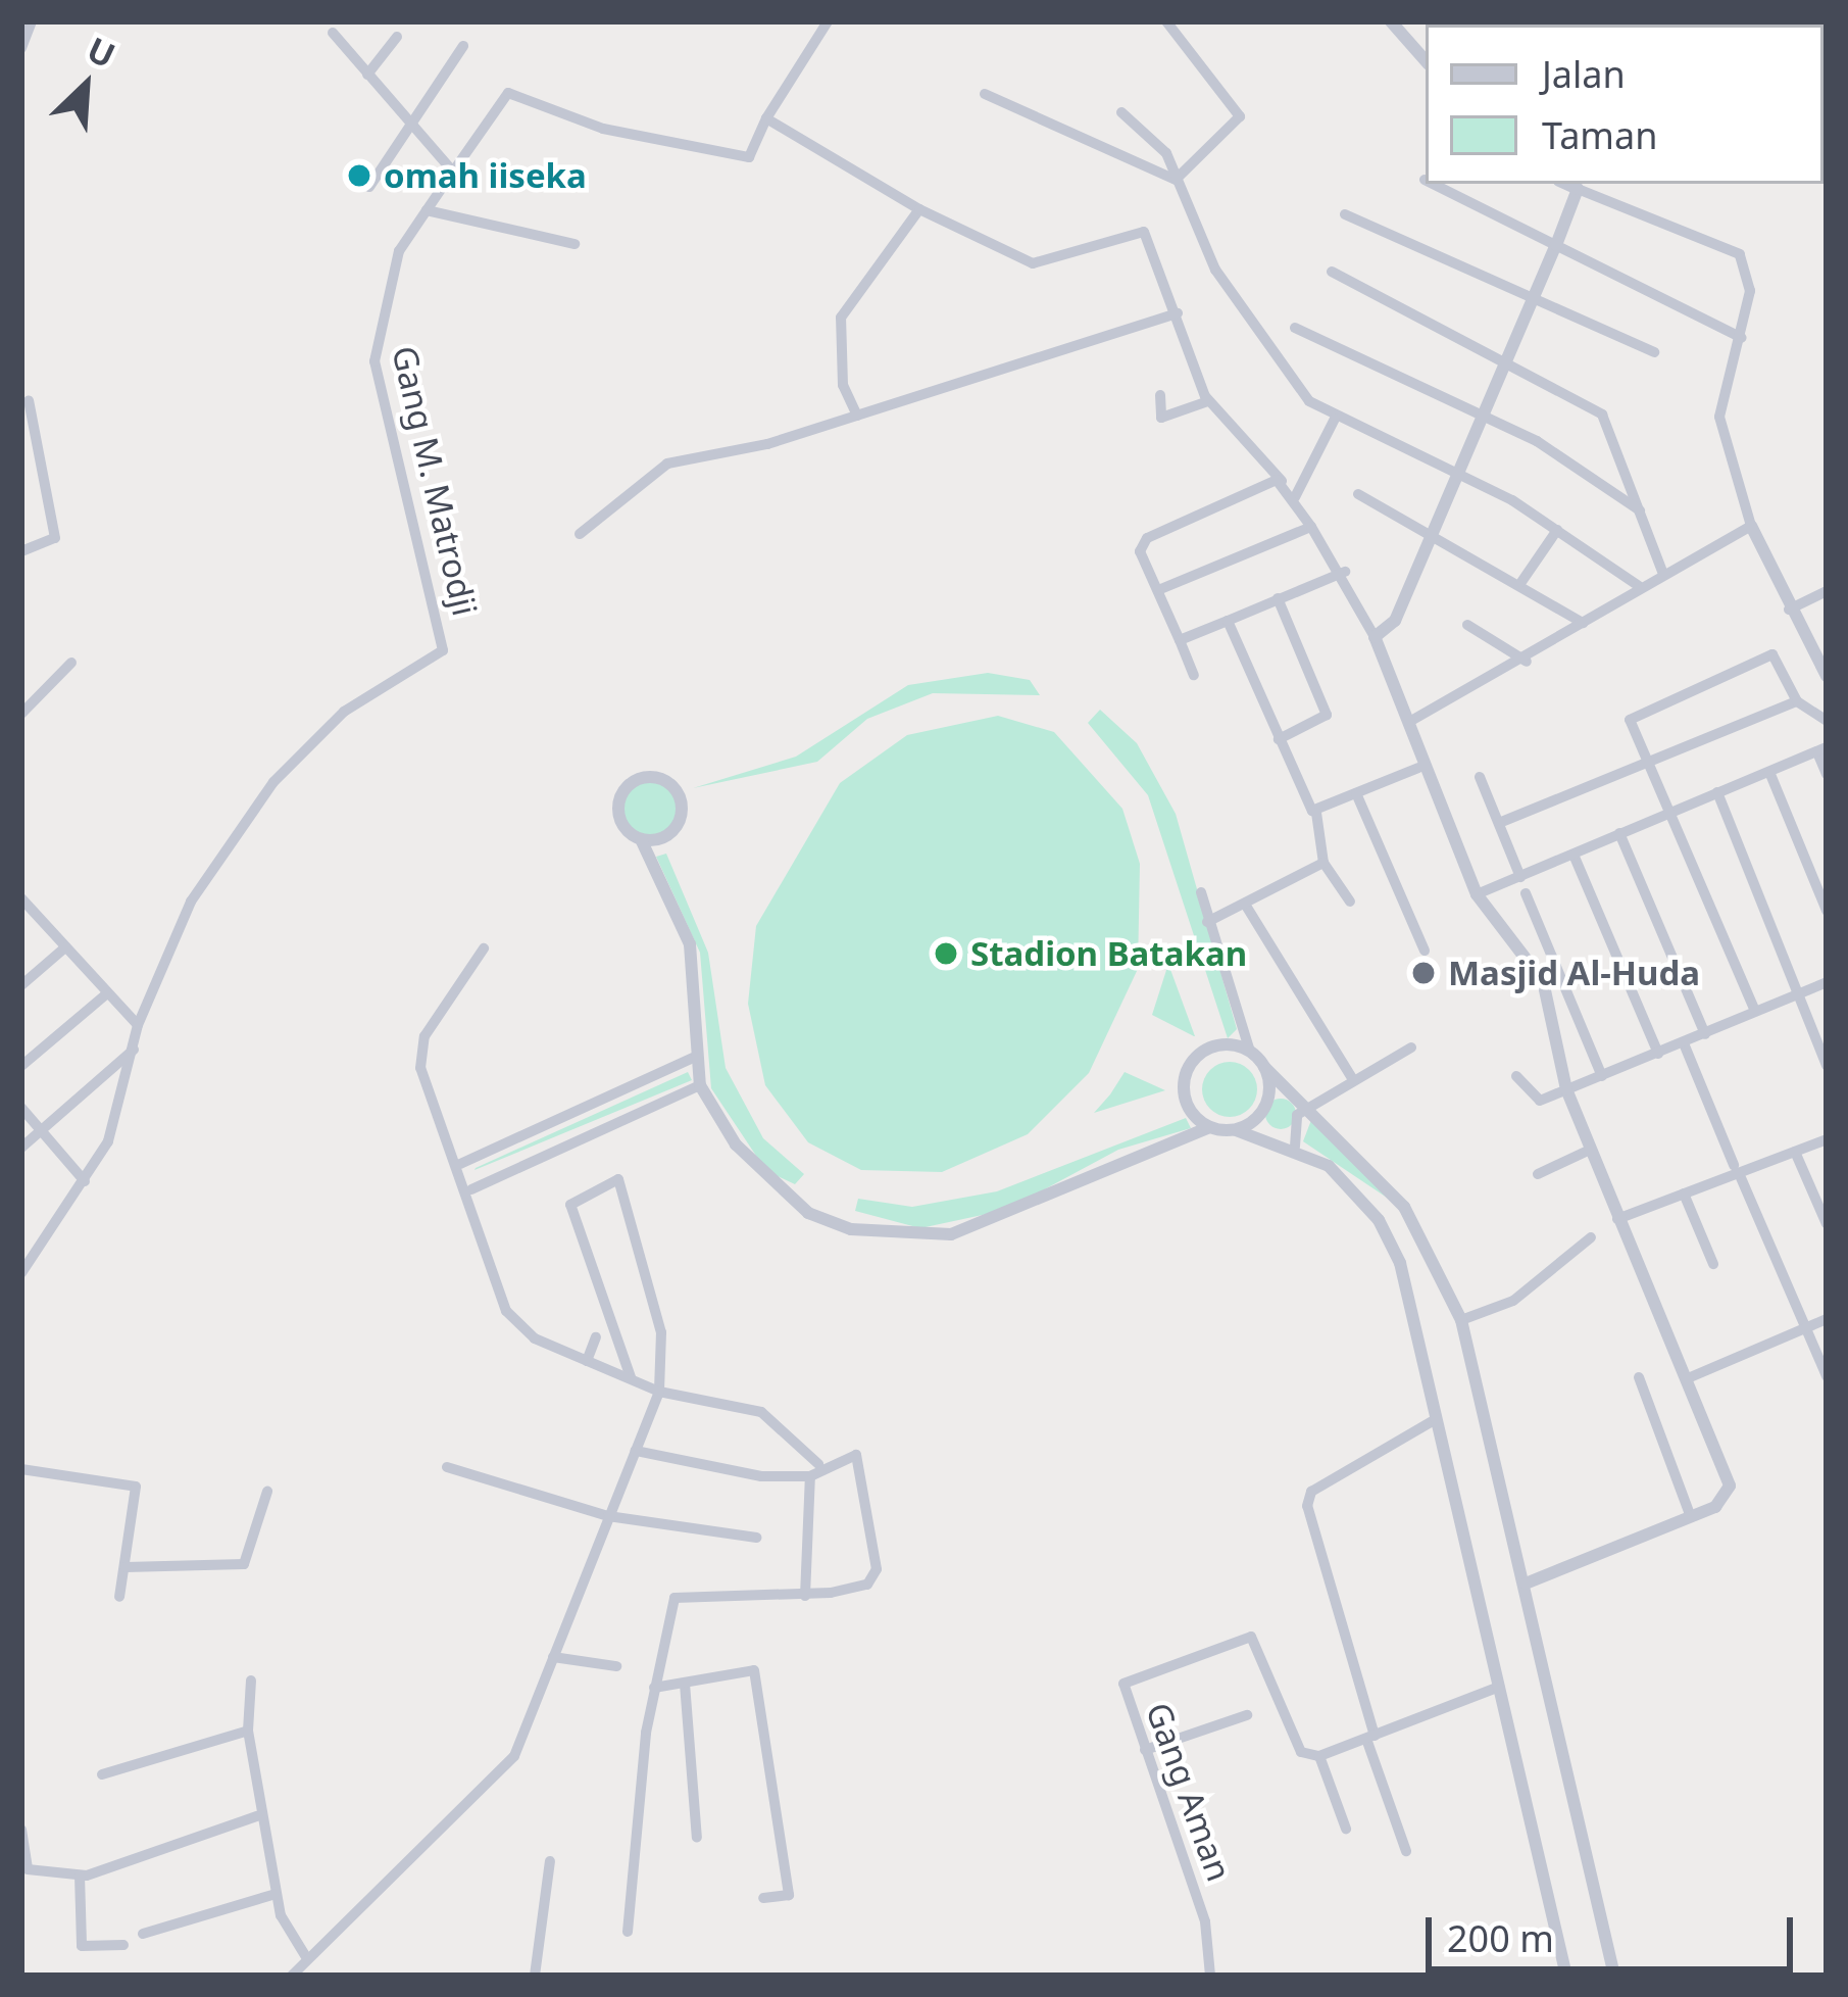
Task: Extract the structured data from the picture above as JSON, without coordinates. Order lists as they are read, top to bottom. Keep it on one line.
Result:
{"streets":{"street":["Gang M. Matrodji","Gang Aman"]},"places":["omah iiseka","Stadion Batakan","Masjid Al-Huda"],"legend":["Jalan","Taman"],"scale_bar":"200 m","north":"top right"}
